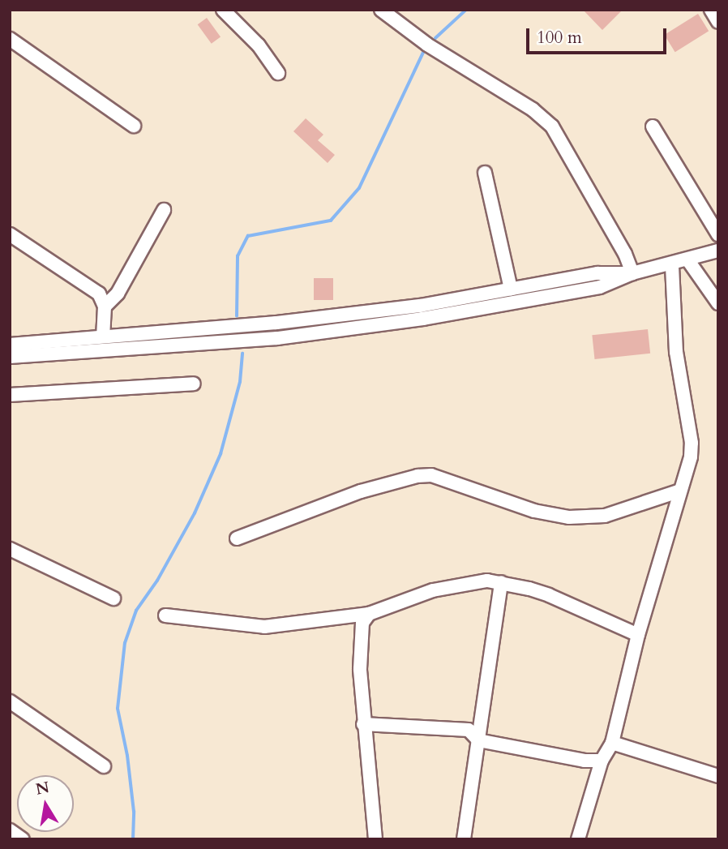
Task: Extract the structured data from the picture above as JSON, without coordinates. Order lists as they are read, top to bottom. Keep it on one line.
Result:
{"scale_bar":"100 m","north":"top"}
